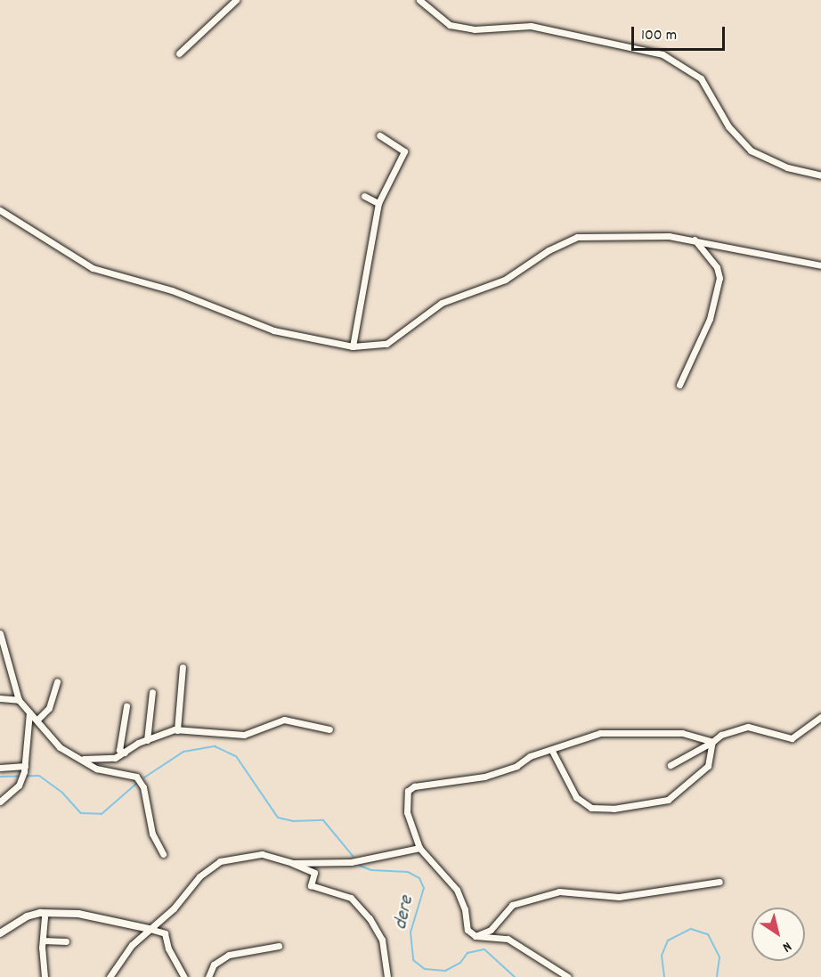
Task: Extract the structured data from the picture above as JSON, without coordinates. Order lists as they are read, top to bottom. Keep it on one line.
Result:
{"water":["dere"],"scale_bar":"100 m","north":"bottom right"}
